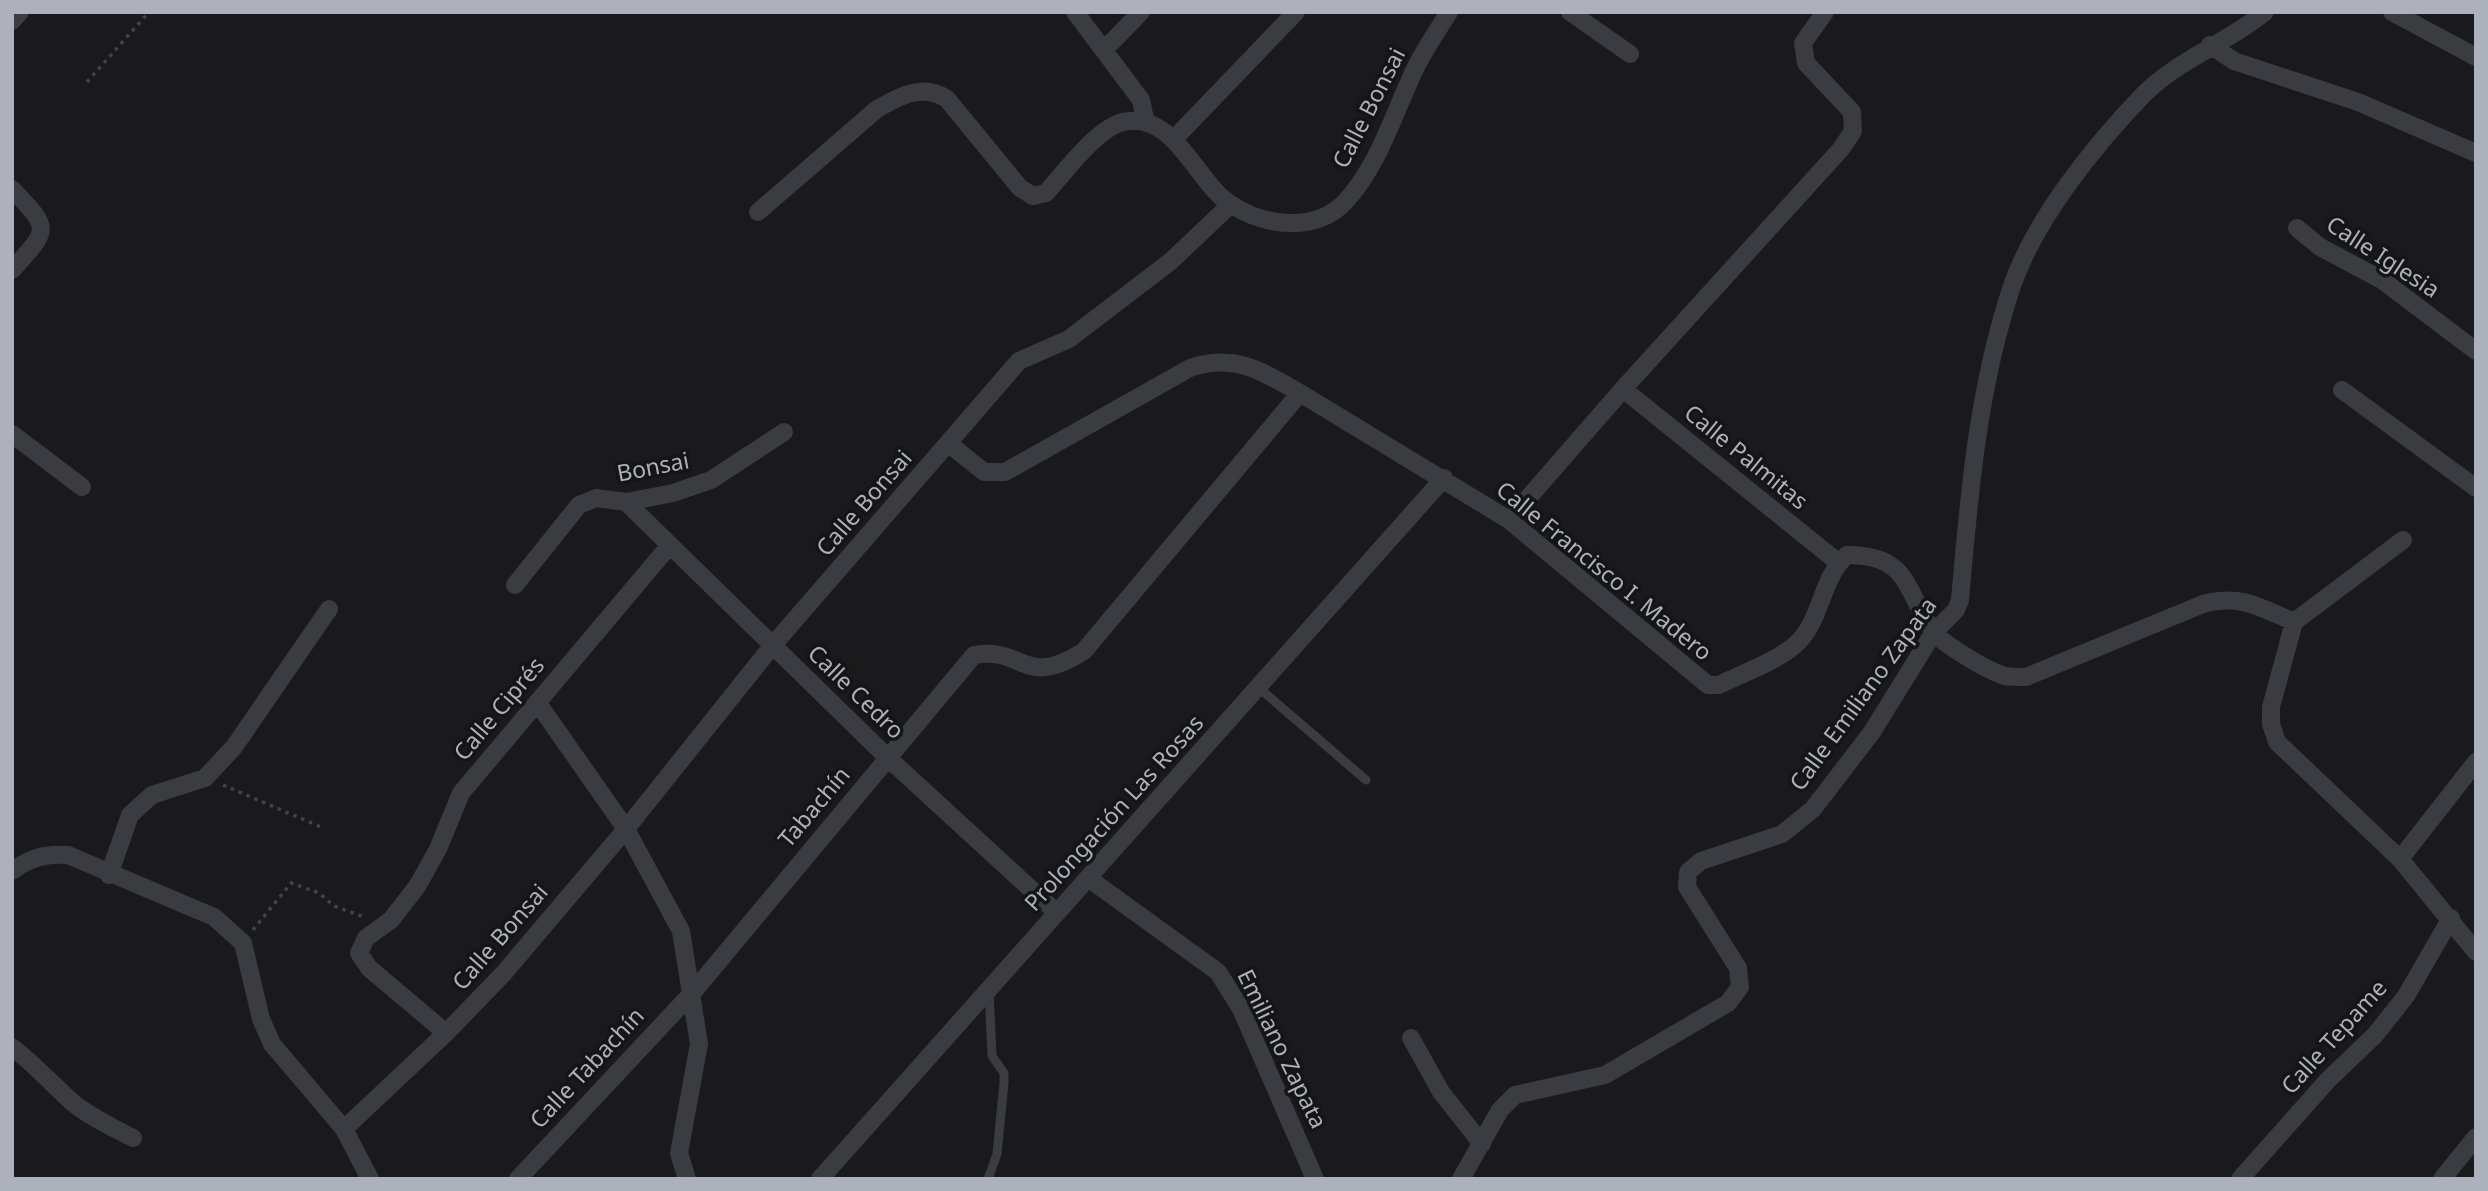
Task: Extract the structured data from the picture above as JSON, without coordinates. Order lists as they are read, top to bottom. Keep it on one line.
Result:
{"streets":{"street":["Calle Bonsai","Calle Iglesia","Calle Palmitas","Bonsai","Calle Francisco I. Madero","Calle Cedro","Calle Emiliano Zapata","Calle Ciprés","Tabachín","Prolongación Las Rosas","Calle Tepame","Emiliano Zapata","Calle Tabachín"]},"crossings":[["Calle Bonsai","Calle Francisco I. Madero"],["Calle Bonsai","Calle Cedro"],["Calle Bonsai","Calle Ciprés"],["Calle Palmitas","Calle Francisco I. Madero"],["Bonsai","Calle Cedro"],["Calle Francisco I. Madero","Tabachín"],["Calle Francisco I. Madero","Prolongación Las Rosas"],["Calle Cedro","Calle Ciprés"],["Calle Cedro","Tabachín"],["Calle Cedro","Prolongación Las Rosas"],["Tabachín","Calle Tabachín"],["Prolongación Las Rosas","Emiliano Zapata"]]}
